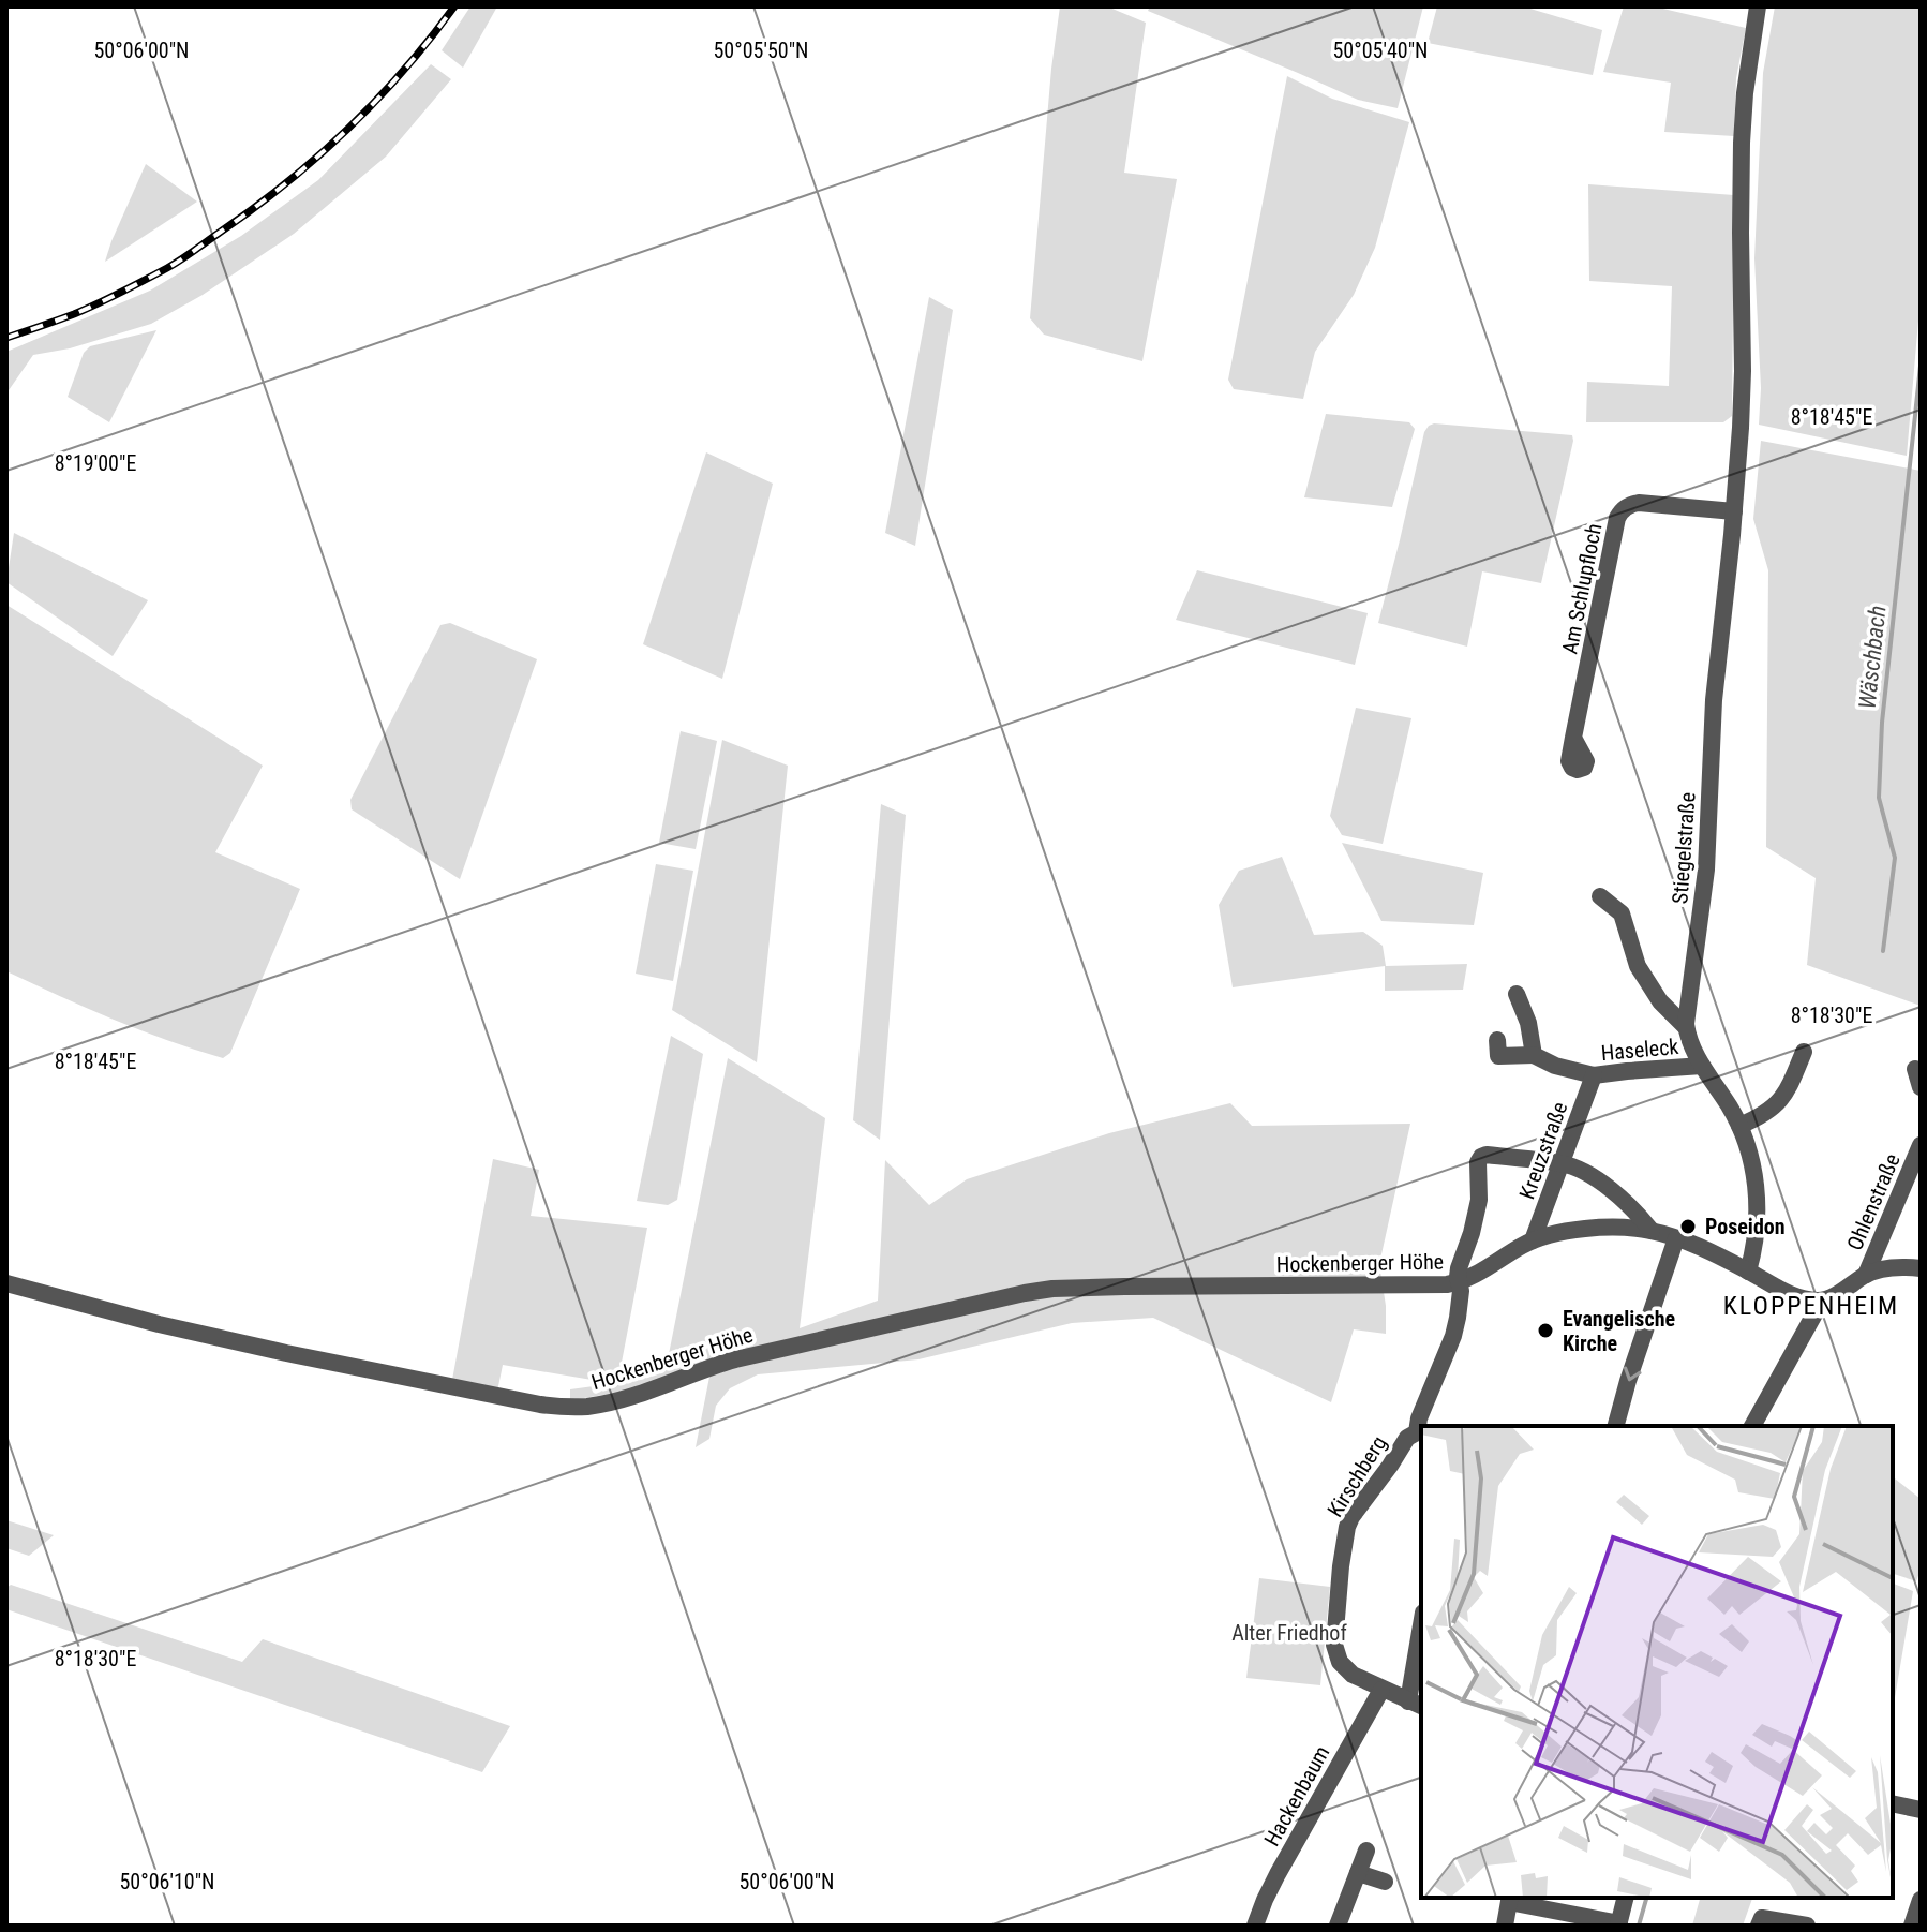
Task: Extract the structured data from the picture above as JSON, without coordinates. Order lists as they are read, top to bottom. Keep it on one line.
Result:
{"streets":{"street":["Am Schlupfloch","Stiegelstraße","Haseleck","Kreuzstraße","Ohlenstraße","Hockenberger Höhe","Kirschberg","Hackenbaum"]},"crossings":[["Am Schlupfloch","Stiegelstraße"],["Stiegelstraße","Haseleck"],["Haseleck","Kreuzstraße"],["Kreuzstraße","Kirschberg"],["Hockenberger Höhe","Kirschberg"],["Kirschberg","Hackenbaum"]],"districts":["KLOPPENHEIM"],"water":["Wäschbach"],"parks":["Alter Friedhof"],"places":["Poseidon","Evangelische Kirche"],"coordinates":["50°06'00\"N","50°05'50\"N","50°05'40\"N","8°18'45\"E","8°19'00\"E","8°18'30\"E","50°06'10\"N"]}
